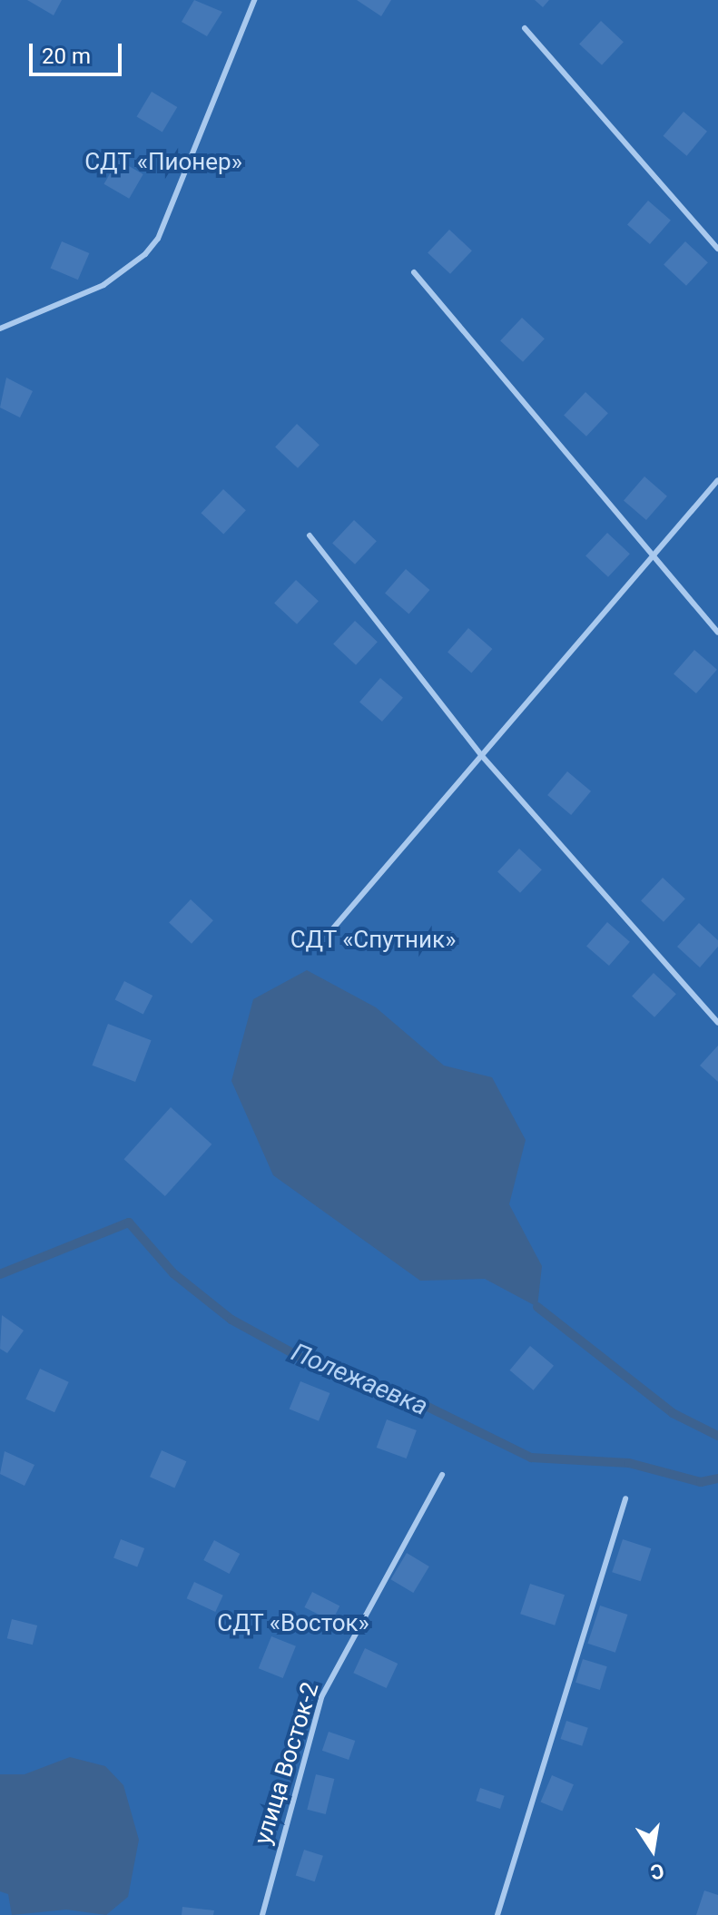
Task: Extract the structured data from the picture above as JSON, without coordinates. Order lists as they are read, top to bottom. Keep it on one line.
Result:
{"streets":{"lane":["улица Восток-2"]},"water":["Полежаевка"],"parks":["СДТ «Пионер»","СДТ «Спутник»","СДТ «Восток»"],"scale_bar":"20 m","north":"bottom"}
